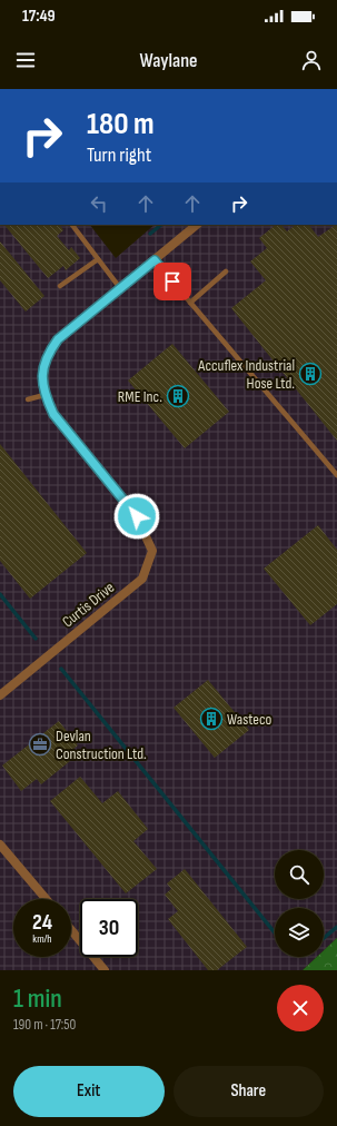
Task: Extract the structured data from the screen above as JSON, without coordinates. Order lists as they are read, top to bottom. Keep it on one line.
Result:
{"streets":{"street":["Curtis Drive"]},"places":{"building":["Accuflex Industrial Hose Ltd.","RME Inc.","Wasteco"],"office":["Devlan Construction Ltd."]},"page":{"status":"17:49","header":"Waylane","turn":["180 m","Turn right"],"speed":"24 km/h","limit":"30","heading":["1 min","190 m · 17:50"],"buttons":["Exit","Share"]}}
